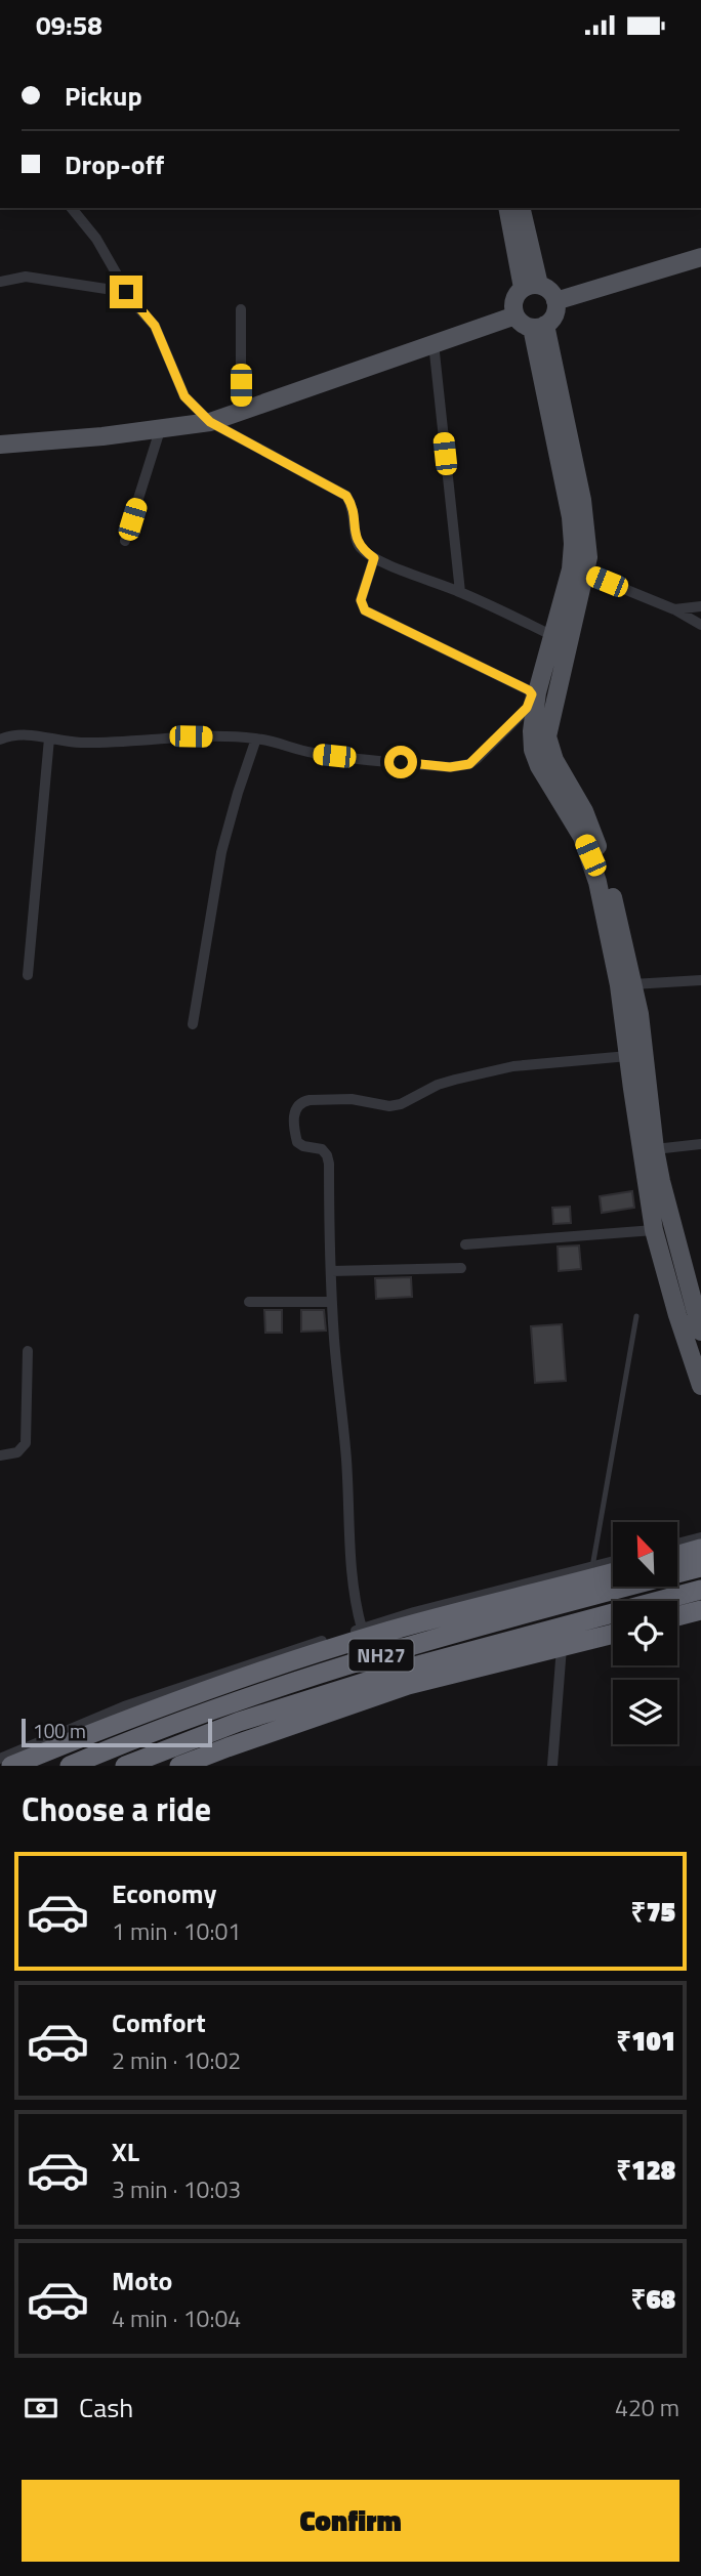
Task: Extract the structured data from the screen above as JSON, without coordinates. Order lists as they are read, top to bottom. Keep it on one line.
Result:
{"streets":{"highway":["NH27"]},"scale_bar":"100 m","north":"top left","page":{"status":"09:58","banner":["Pickup","Drop-off"],"scale":"100 m","heading":"Choose a ride","list":[{"name":"Economy","note":"1 min · 10:01","value":"₹75"},{"name":"Comfort","note":"2 min · 10:02","value":"₹101"},{"name":"XL","note":"3 min · 10:03","value":"₹128"},{"name":"Moto","note":"4 min · 10:04","value":"₹68"}],"pay":["Cash","420 m"],"buttons":"Confirm"}}
